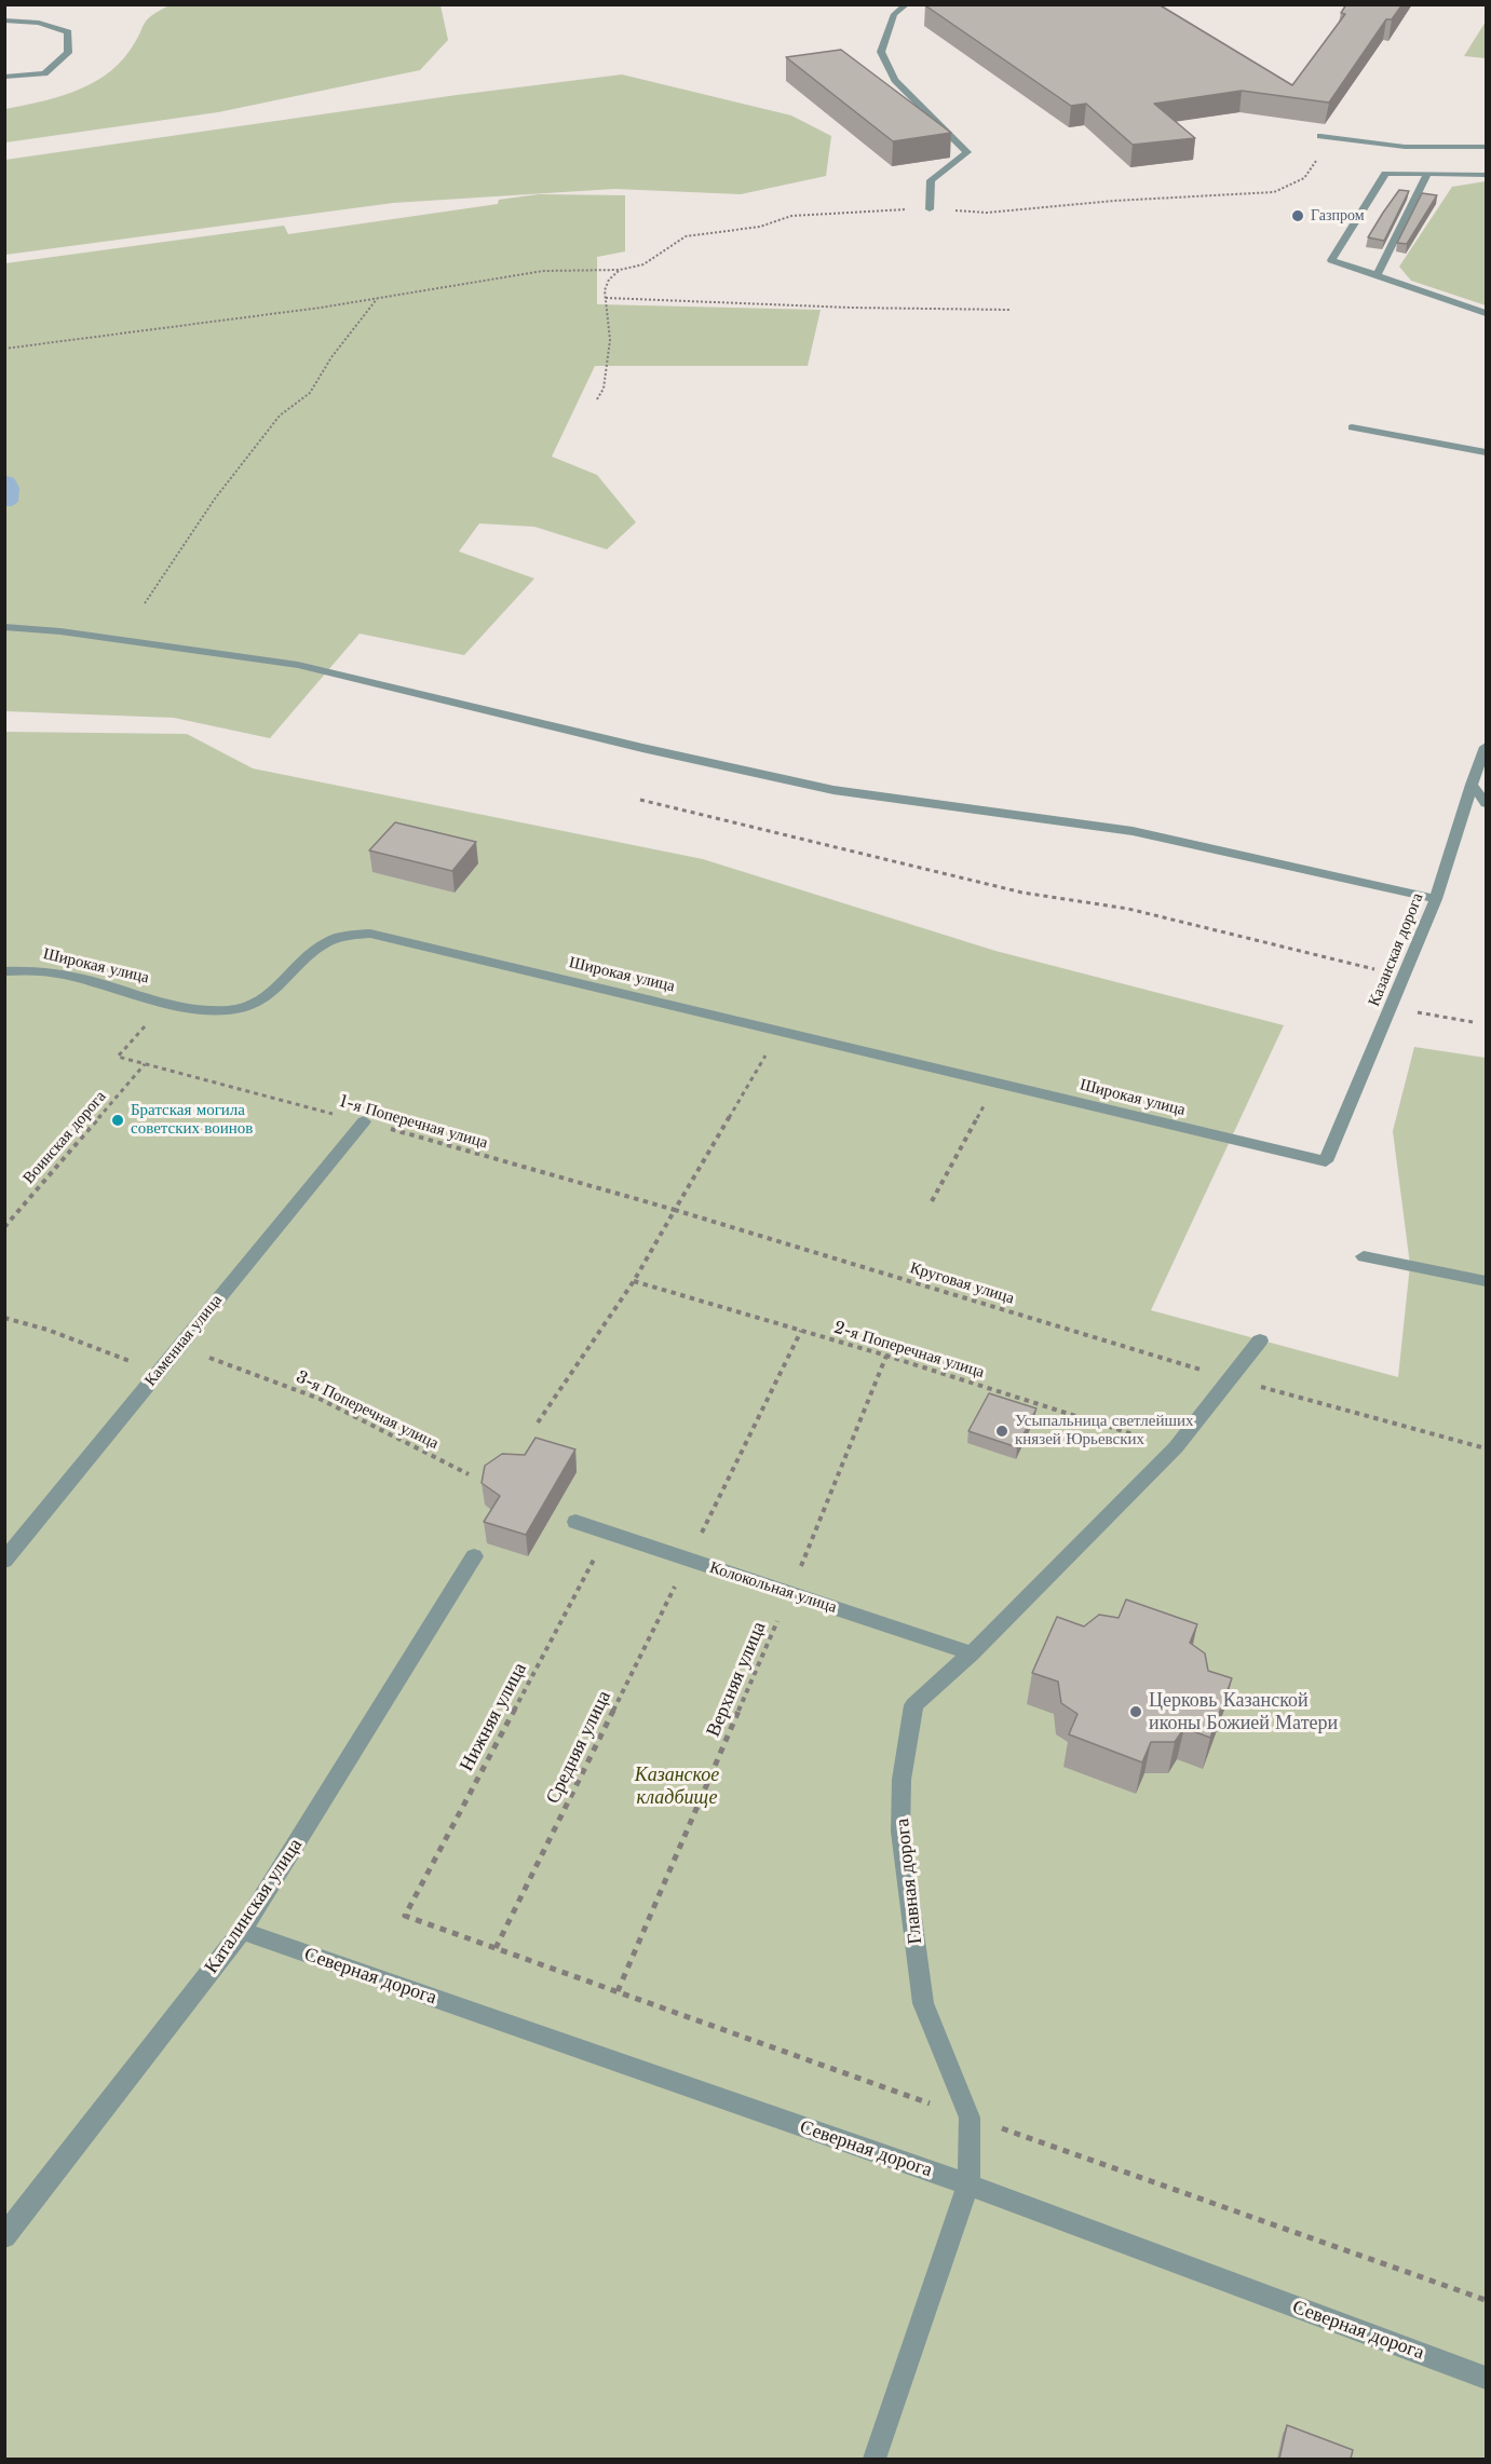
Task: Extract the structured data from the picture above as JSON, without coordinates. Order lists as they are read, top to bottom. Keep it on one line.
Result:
{"streets":{"street":["Казанская дорога","Широкая улица","Каменная улица","Колокольная улица","Главная дорога","Каталинская улица","Северная дорога"],"path":["1-я Поперечная улица","Воинская дорога","Круговая улица","2-я Поперечная улица","3-я Поперечная улица","Верхняя улица","Нижняя улица","Средняя улица"]},"crossings":[["Казанская дорога","Широкая улица"],["Широкая улица","1-я Поперечная улица"],["1-я Поперечная улица","Воинская дорога"],["1-я Поперечная улица","Круговая улица"],["1-я Поперечная улица","Каменная улица"],["Круговая улица","Главная дорога"],["Каменная улица","3-я Поперечная улица"],["2-я Поперечная улица","Верхняя улица"],["2-я Поперечная улица","Средняя улица"],["2-я Поперечная улица","Главная дорога"],["Колокольная улица","Верхняя улица"],["Колокольная улица","Нижняя улица"],["Колокольная улица","Средняя улица"],["Колокольная улица","Главная дорога"],["Главная дорога","Северная дорога"],["Каталинская улица","Северная дорога"]],"parks":["Казанское кладбище"],"places":["Газпром","Братская могила советских воинов","Усыпальница светлейших князей Юрьевских","Церковь Казанской иконы Божией Матери"]}
